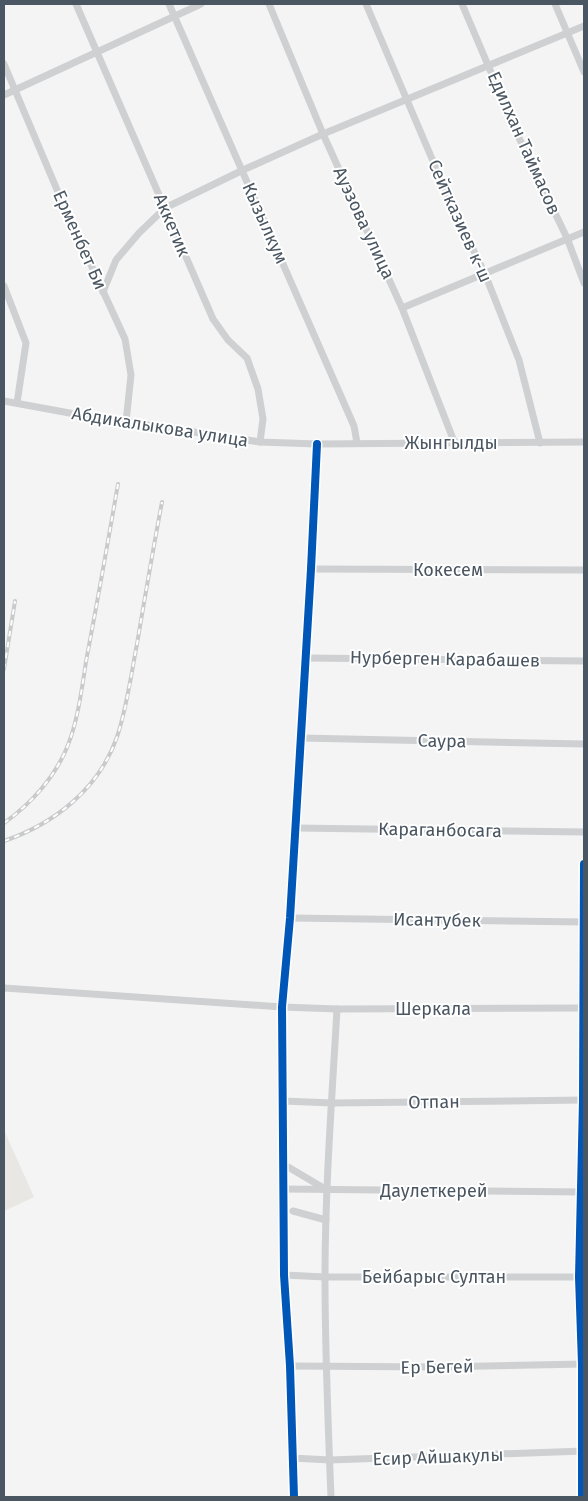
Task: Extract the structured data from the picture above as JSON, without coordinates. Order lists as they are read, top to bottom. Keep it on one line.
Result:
{"streets":{"street":["Едилхан Таймасов","Сейтказиев к-ш","Кызылкум","Ауэзова улица","Аккетик","Ерменбет Би","Абдикалыкова улица","Жынгылды","Кокесем","Нурберген Карабашев","Саура","Караганбосага","Исантубек","Шеркала","Отпан","Даулеткерей","Бейбарыс Султан","Ер Бегей","Есир Айшакулы"]},"crossings":[["Сейтказиев к-ш","Жынгылды"],["Кызылкум","Жынгылды"],["Ауэзова улица","Жынгылды"],["Аккетик","Абдикалыкова улица"],["Ерменбет Би","Абдикалыкова улица"],["Абдикалыкова улица","Жынгылды"]]}
